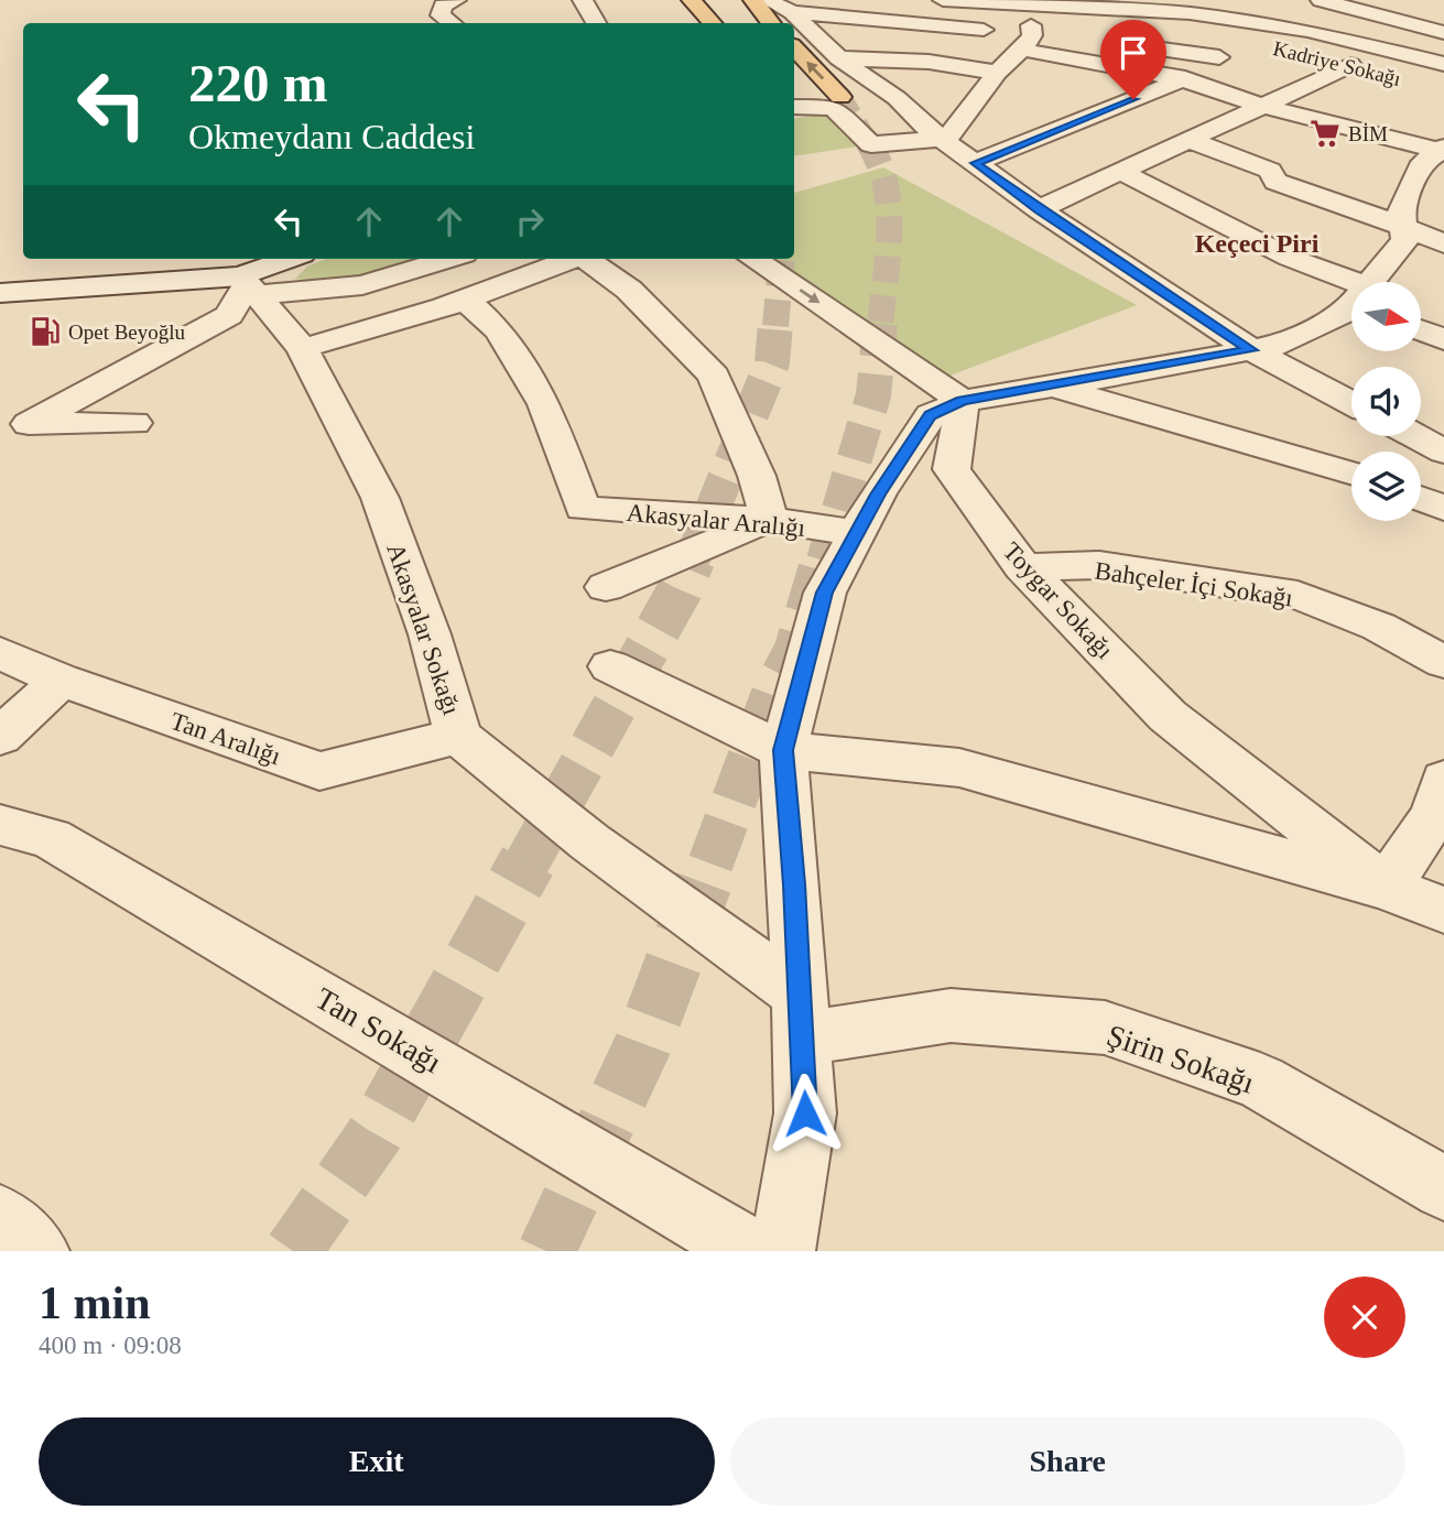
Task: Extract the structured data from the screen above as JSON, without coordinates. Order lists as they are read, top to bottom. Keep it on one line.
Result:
{"streets":{"street":["Kadriye Sokağı","Akasyalar Aralığı","Bahçeler İçi Sokağı","Toygar Sokağı","Akasyalar Sokağı","Tan Aralığı","Tan Sokağı","Şirin Sokağı"]},"crossings":[["Bahçeler İçi Sokağı","Toygar Sokağı"],["Akasyalar Sokağı","Tan Aralığı"],["Akasyalar Sokağı","Şirin Sokağı"]],"districts":["Keçeci Piri"],"places":{"supermarket":["BİM"],"fuel station":["Opet Beyoğlu"]},"north":"right","page":{"turn":["220 m","Okmeydanı Caddesi"],"heading":["1 min","400 m · 09:08"],"buttons":["Exit","Share"]}}
